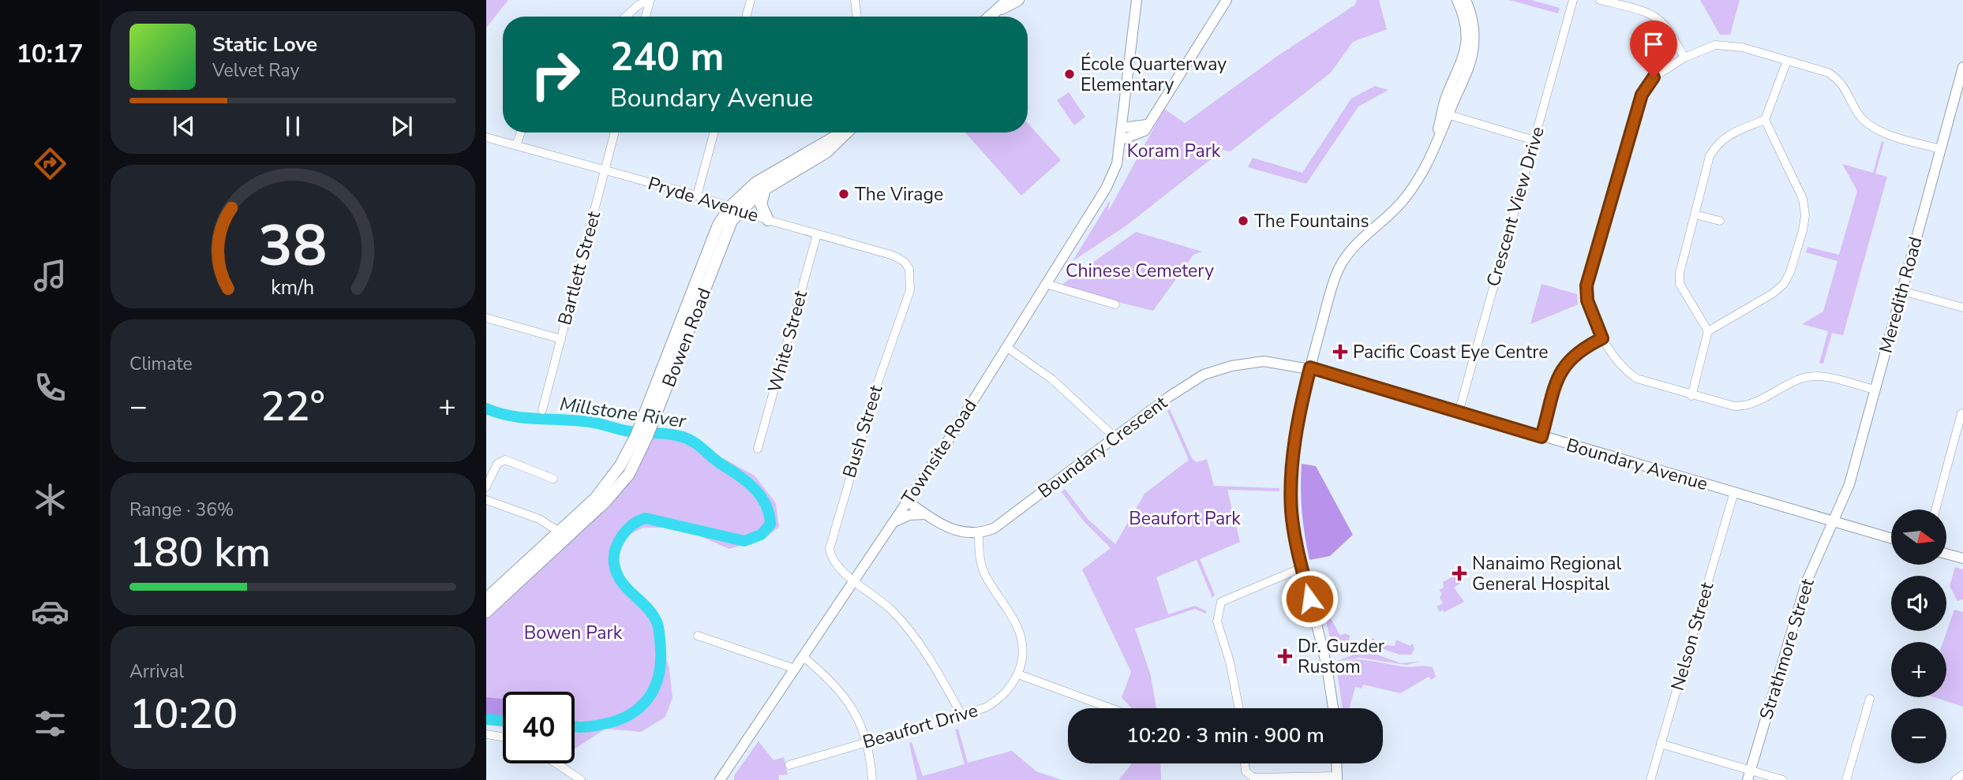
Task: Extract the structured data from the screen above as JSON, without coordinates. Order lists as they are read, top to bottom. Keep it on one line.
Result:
{"streets":{"main road":["Bowen Road"],"street":["Pryde Avenue","Crescent View Drive","Bartlett Street","Meredith Road","White Street","Bush Street","Boundary Crescent","Townsite Road","Boundary Avenue","Nelson Street","Strathmore Street","Beaufort Drive"]},"crossings":[["Pryde Avenue","Bartlett Street"],["Pryde Avenue","Bowen Road"],["Pryde Avenue","White Street"],["Pryde Avenue","Bush Street"],["Crescent View Drive","Boundary Avenue"],["Meredith Road","Boundary Avenue"],["Meredith Road","Strathmore Street"],["Bush Street","Townsite Road"],["Bush Street","Beaufort Drive"],["Boundary Crescent","Townsite Road"],["Boundary Crescent","Boundary Avenue"],["Boundary Crescent","Beaufort Drive"],["Boundary Avenue","Nelson Street"],["Boundary Avenue","Strathmore Street"]],"water":["Millstone River"],"parks":["Koram Park","Chinese Cemetery","Beaufort Park","Bowen Park"],"places":{"other":["École Quarterway Elementary","The Virage","The Fountains"],"health":["Pacific Coast Eye Centre","Nanaimo Regional General Hospital","Dr. Guzder Rustom"]},"north":"right","page":{"tabs":"10:17","turn":["240 m","Boundary Avenue"],"song":["Static Love","Velvet Ray"],"tile":["Climate",["Range · 36%","180 km"],["Arrival","10:20"]],"heat":["−","22°","+"],"map_buttons":["+","−"],"limit":"40","trip":"10:20 · 3 min · 900 m","gauge":["38","km/h"]}}
